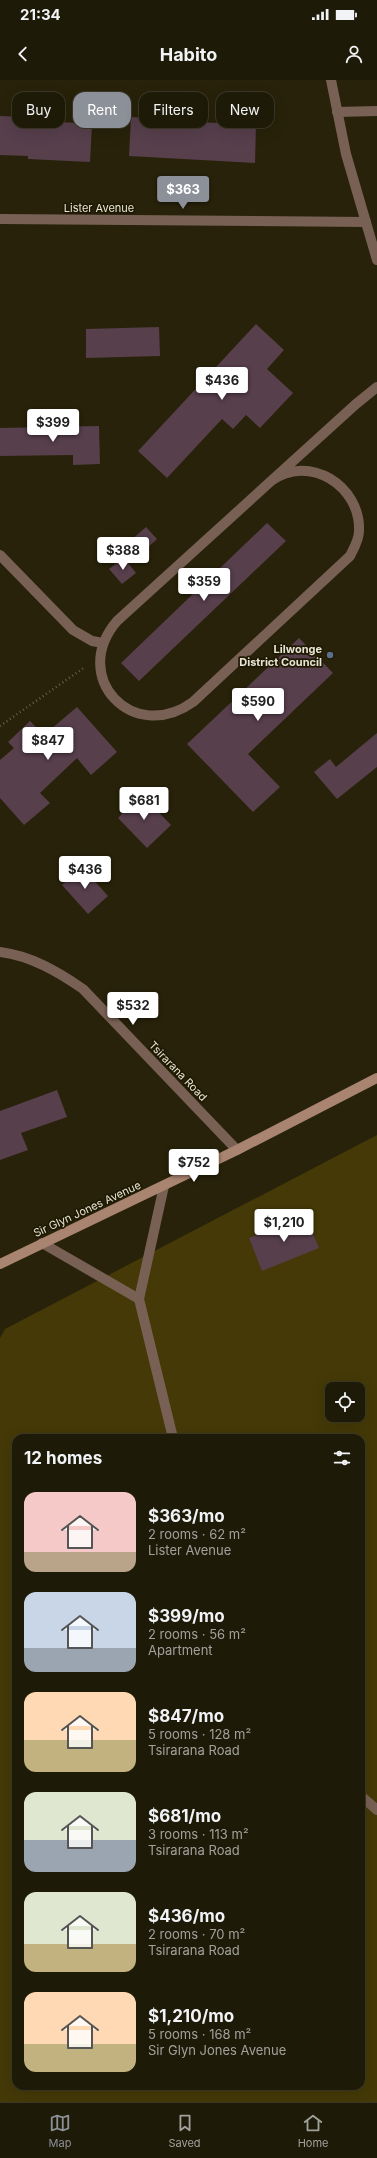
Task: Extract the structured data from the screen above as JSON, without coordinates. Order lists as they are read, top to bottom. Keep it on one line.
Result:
{"streets":{"main road":["Sir Glyn Jones Avenue"],"street":["Lister Avenue","Tsirarana Road"]},"crossings":[["Tsirarana Road","Sir Glyn Jones Avenue"]],"places":["Lilwonge District Council"],"page":{"status":"21:34","header":"Habito","chip":["Buy","Rent","Filters","New"],"price":["$363","$436","$399","$388","$359","$590","$847","$681","$436","$532","$752","$1,210"],"heading":"12 homes","list":[{"name":"$363/mo","note":"2 rooms · 62 m² · Lister Avenue"},{"name":"$399/mo","note":"2 rooms · 56 m² · Apartment"},{"name":"$847/mo","note":"5 rooms · 128 m² · Tsirarana Road"},{"name":"$681/mo","note":"3 rooms · 113 m² · Tsirarana Road"},{"name":"$436/mo","note":"2 rooms · 70 m² · Tsirarana Road"},{"name":"$1,210/mo","note":"5 rooms · 168 m² · Sir Glyn Jones Avenue"}],"tabs":["Map","Saved","Home"]}}
